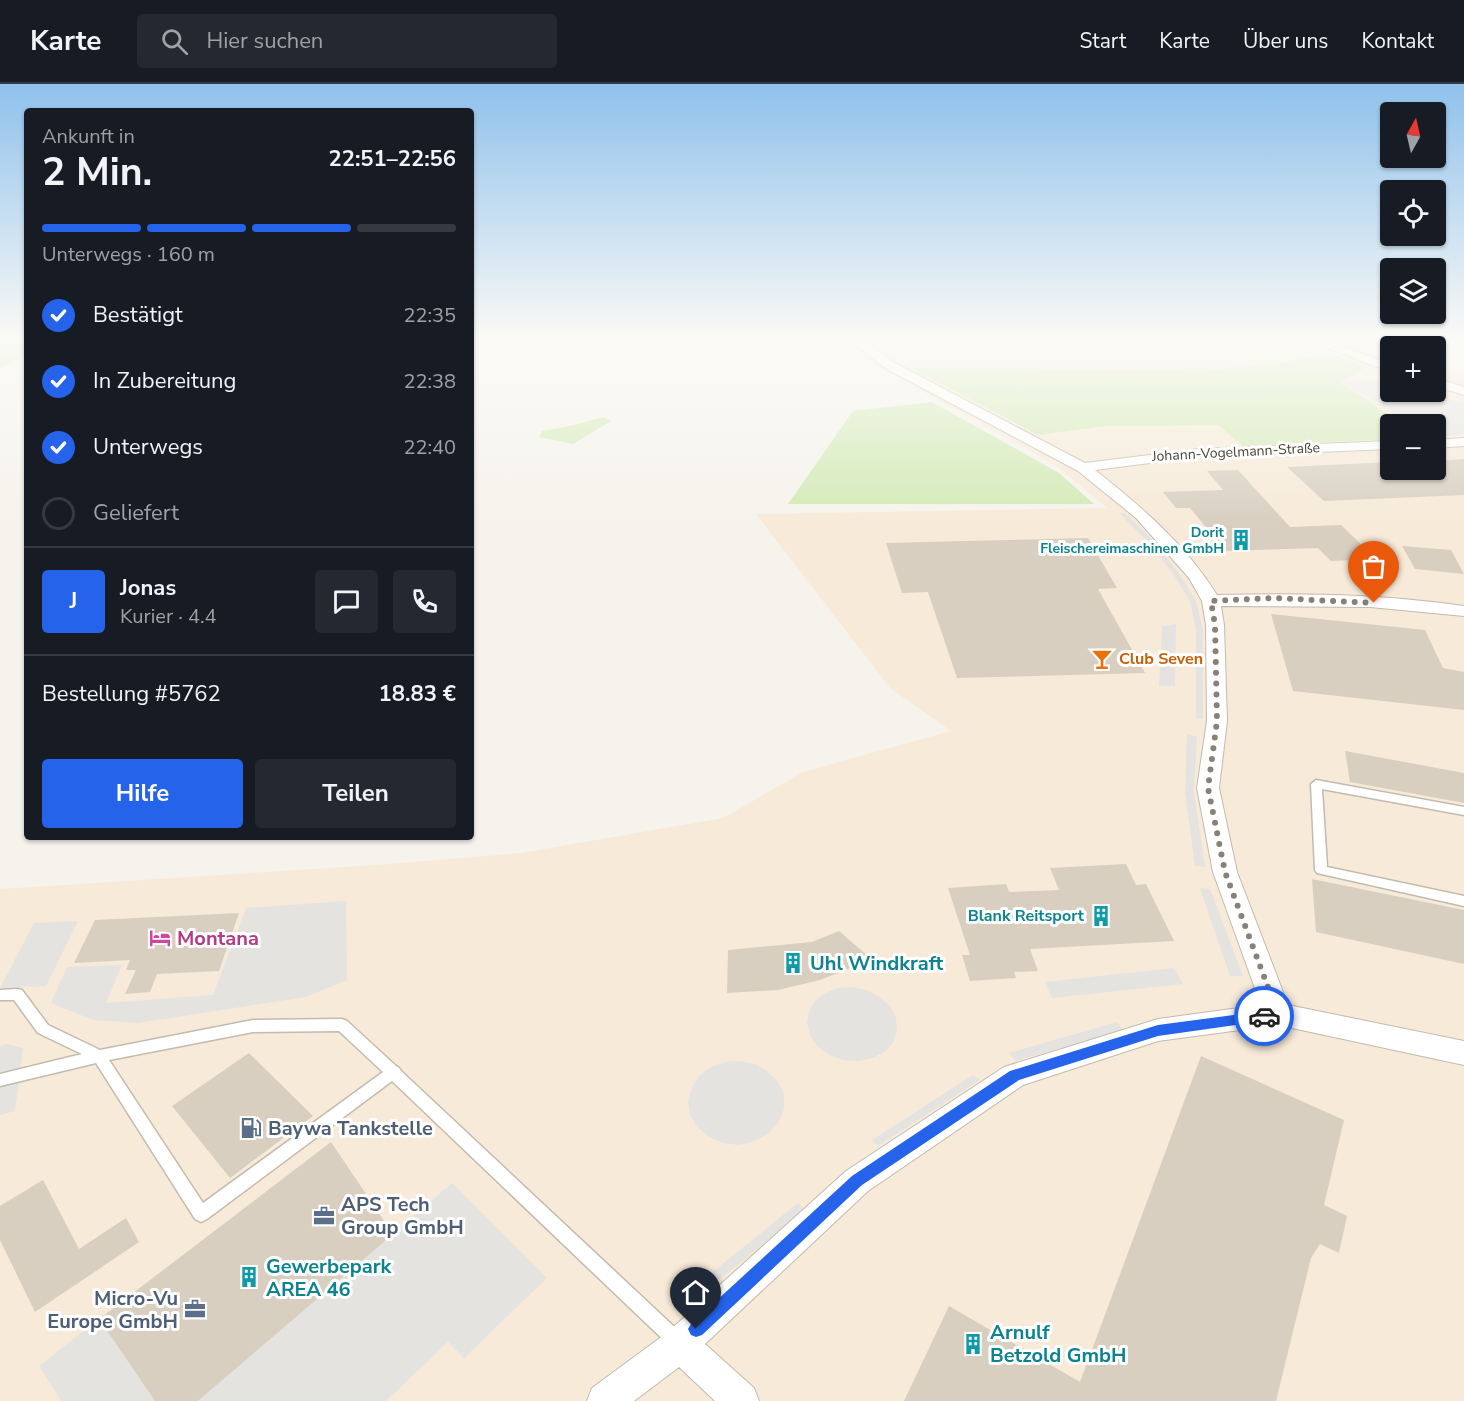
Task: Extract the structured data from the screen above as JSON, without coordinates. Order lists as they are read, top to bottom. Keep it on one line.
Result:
{"streets":{"street":["Johann-Vogelmann-Straße"]},"places":{"building":["Dorit Fleischereimaschinen GmbH","Blank Reitsport","Uhl Windkraft","Gewerbepark AREA 46","Arnulf Betzold GmbH"],"bar":["Club Seven"],"hotel":["Montana"],"fuel station":["Baywa Tankstelle"],"office":["APS Tech Group GmbH","Micro-Vu Europe GmbH"]},"north":"top","page":{"header":"Karte","search":"Hier suchen","nav":["Start","Karte","Über uns","Kontakt"],"map_buttons":["+","−"],"heading":["2 Min.","Ankunft in","22:51–22:56"],"panel":["Jonas","Kurier · 4.4","Bestellung #5762","18.83 €"],"bar":"Unterwegs · 160 m","list":[["Bestätigt","22:35"],["In Zubereitung","22:38"],["Unterwegs","22:40"],"Geliefert"],"round":"J","buttons":["Hilfe","Teilen"]}}
